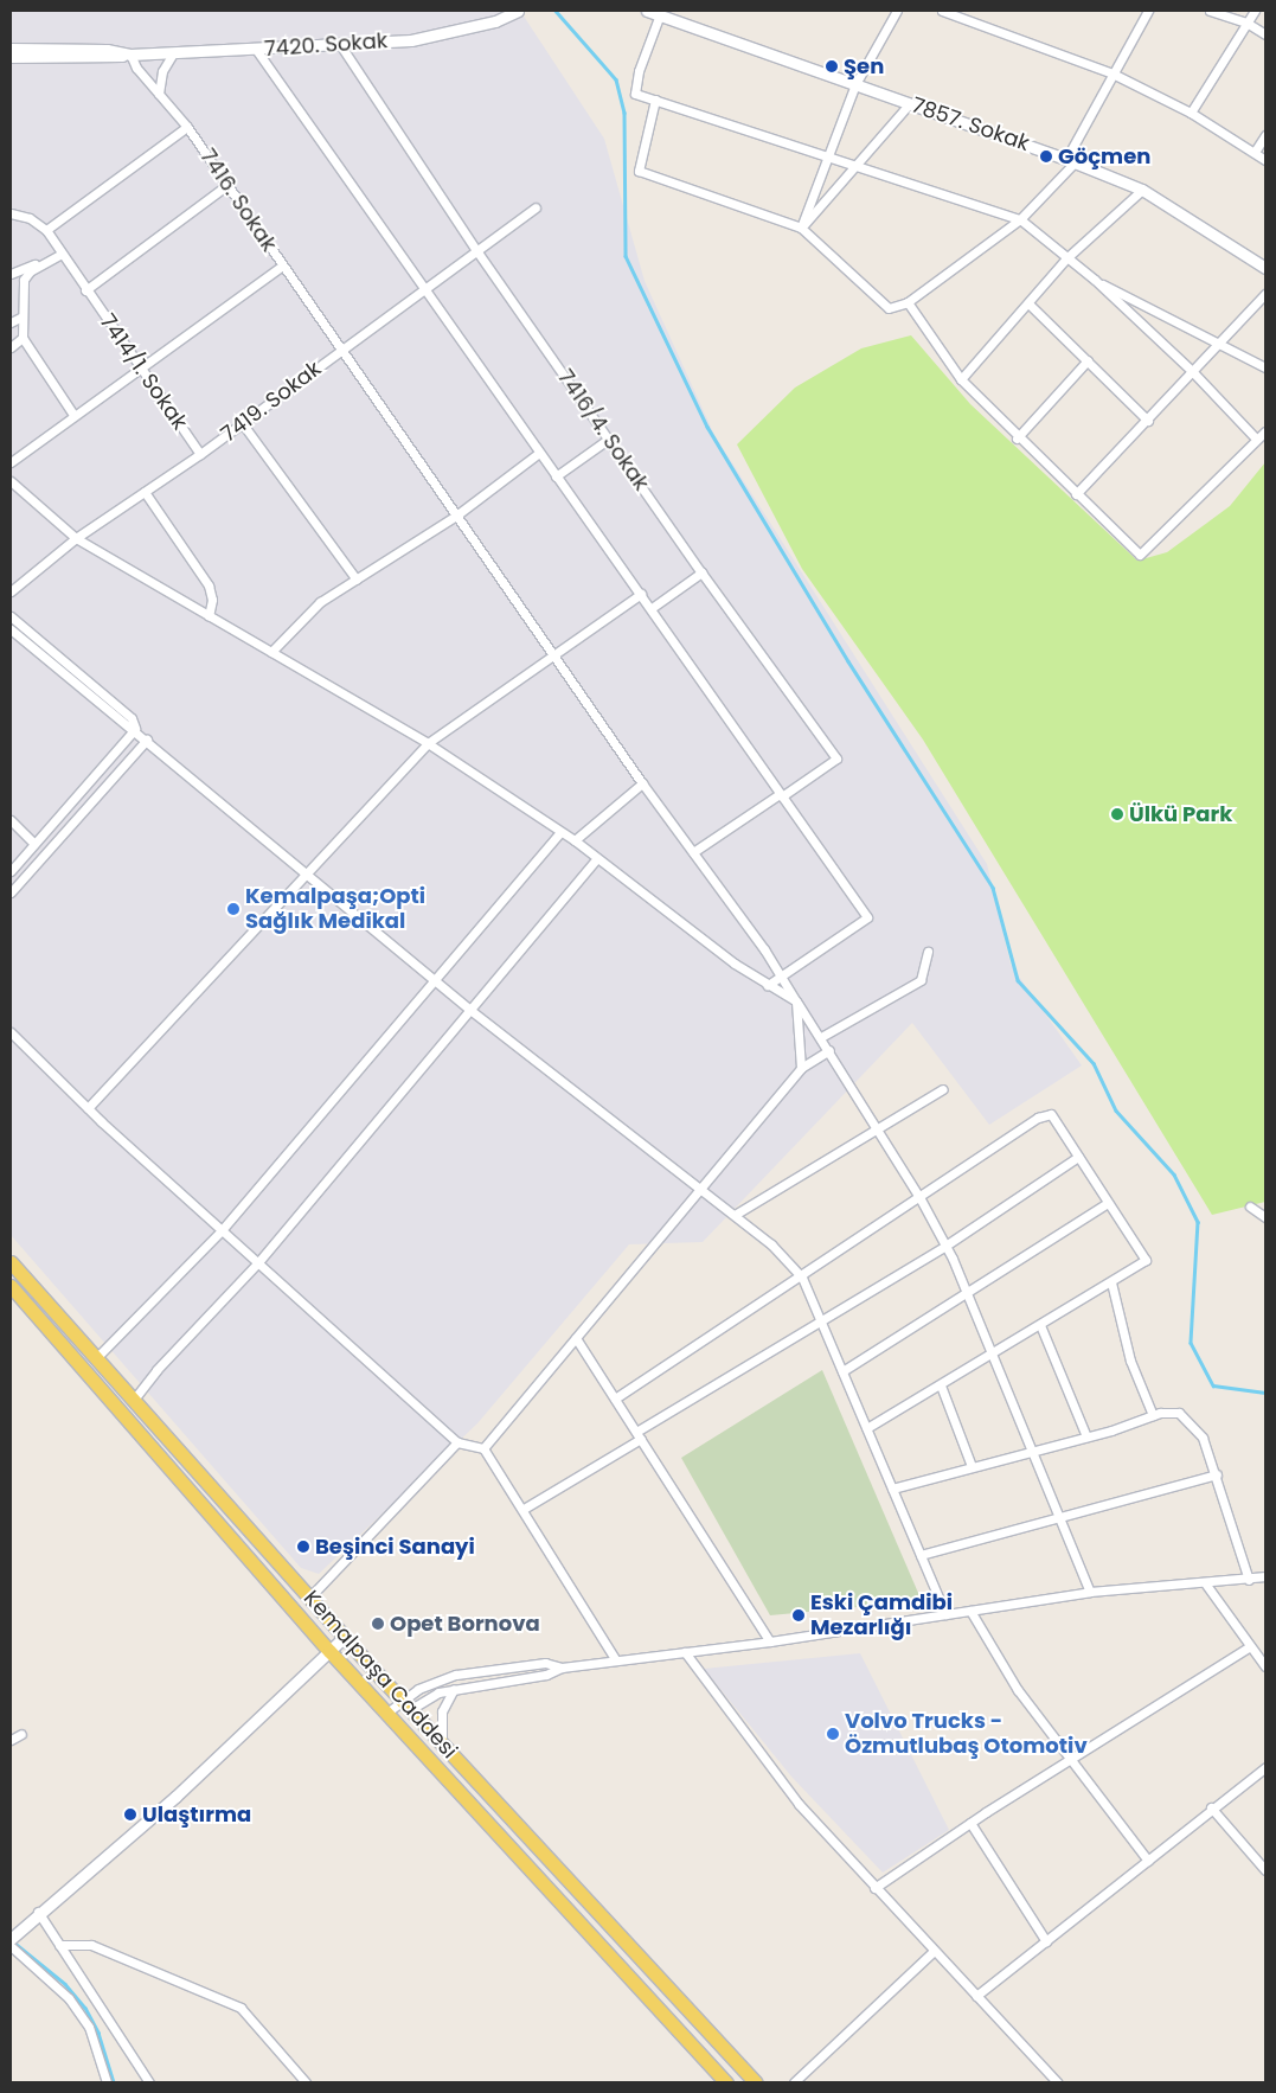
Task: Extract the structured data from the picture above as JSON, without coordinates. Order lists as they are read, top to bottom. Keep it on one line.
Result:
{"streets":{"main road":["Kemalpaşa Caddesi"],"street":["7420. Sokak","7857. Sokak","7416. Sokak","7414/1. Sokak","7419. Sokak","7416/4. Sokak"]},"crossings":[["7420. Sokak","7416. Sokak"],["7420. Sokak","7416/4. Sokak"],["7416. Sokak","7419. Sokak"],["7414/1. Sokak","7419. Sokak"],["7419. Sokak","7416/4. Sokak"]],"places":["Şen","Göçmen","Ülkü Park","Kemalpaşa;Opti Sağlık Medikal","Beşinci Sanayi","Eski Çamdibi Mezarlığı","Opet Bornova","Volvo Trucks - Özmutlubaş Otomotiv","Ulaştırma"]}
